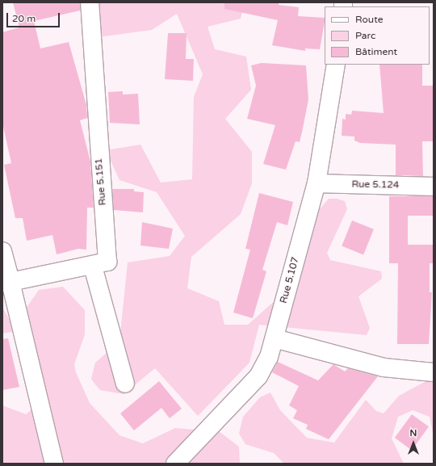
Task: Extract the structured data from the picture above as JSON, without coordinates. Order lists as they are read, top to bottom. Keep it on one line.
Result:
{"streets":{"street":["Rue 5.151","Rue 5.124","Rue 5.107"]},"crossings":[["Rue 5.124","Rue 5.107"]],"legend":["Route","Parc","Bâtiment"],"scale_bar":"20 m","north":"top"}
